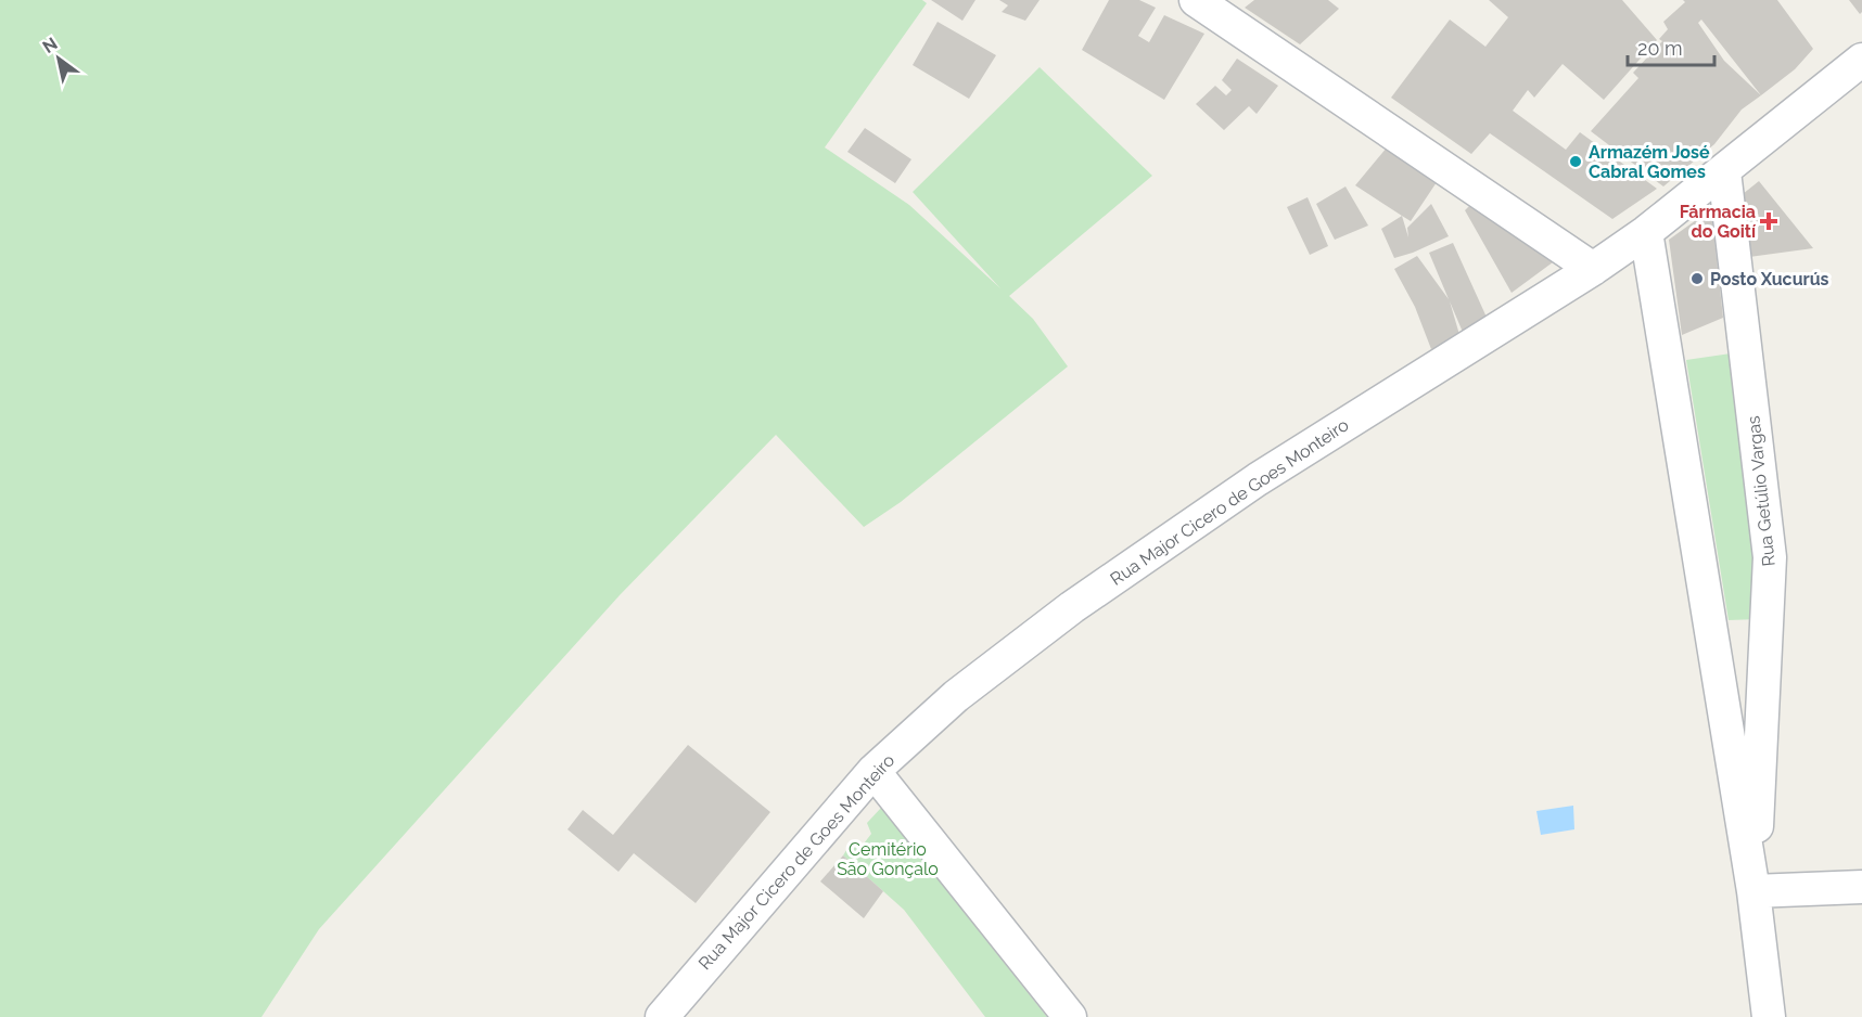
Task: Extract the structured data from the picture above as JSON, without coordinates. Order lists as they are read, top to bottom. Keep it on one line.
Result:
{"streets":{"street":["Rua Getúlio Vargas","Rua Major Cicero de Goes Monteiro"]},"crossings":[["Rua Getúlio Vargas","Rua Major Cicero de Goes Monteiro"]],"parks":["Cemitério São Gonçalo"],"places":{"other":["Armazém José Cabral Gomes","Posto Xucurús"],"health":["Fármacia do Goití"]},"scale_bar":"20 m","north":"top left"}
